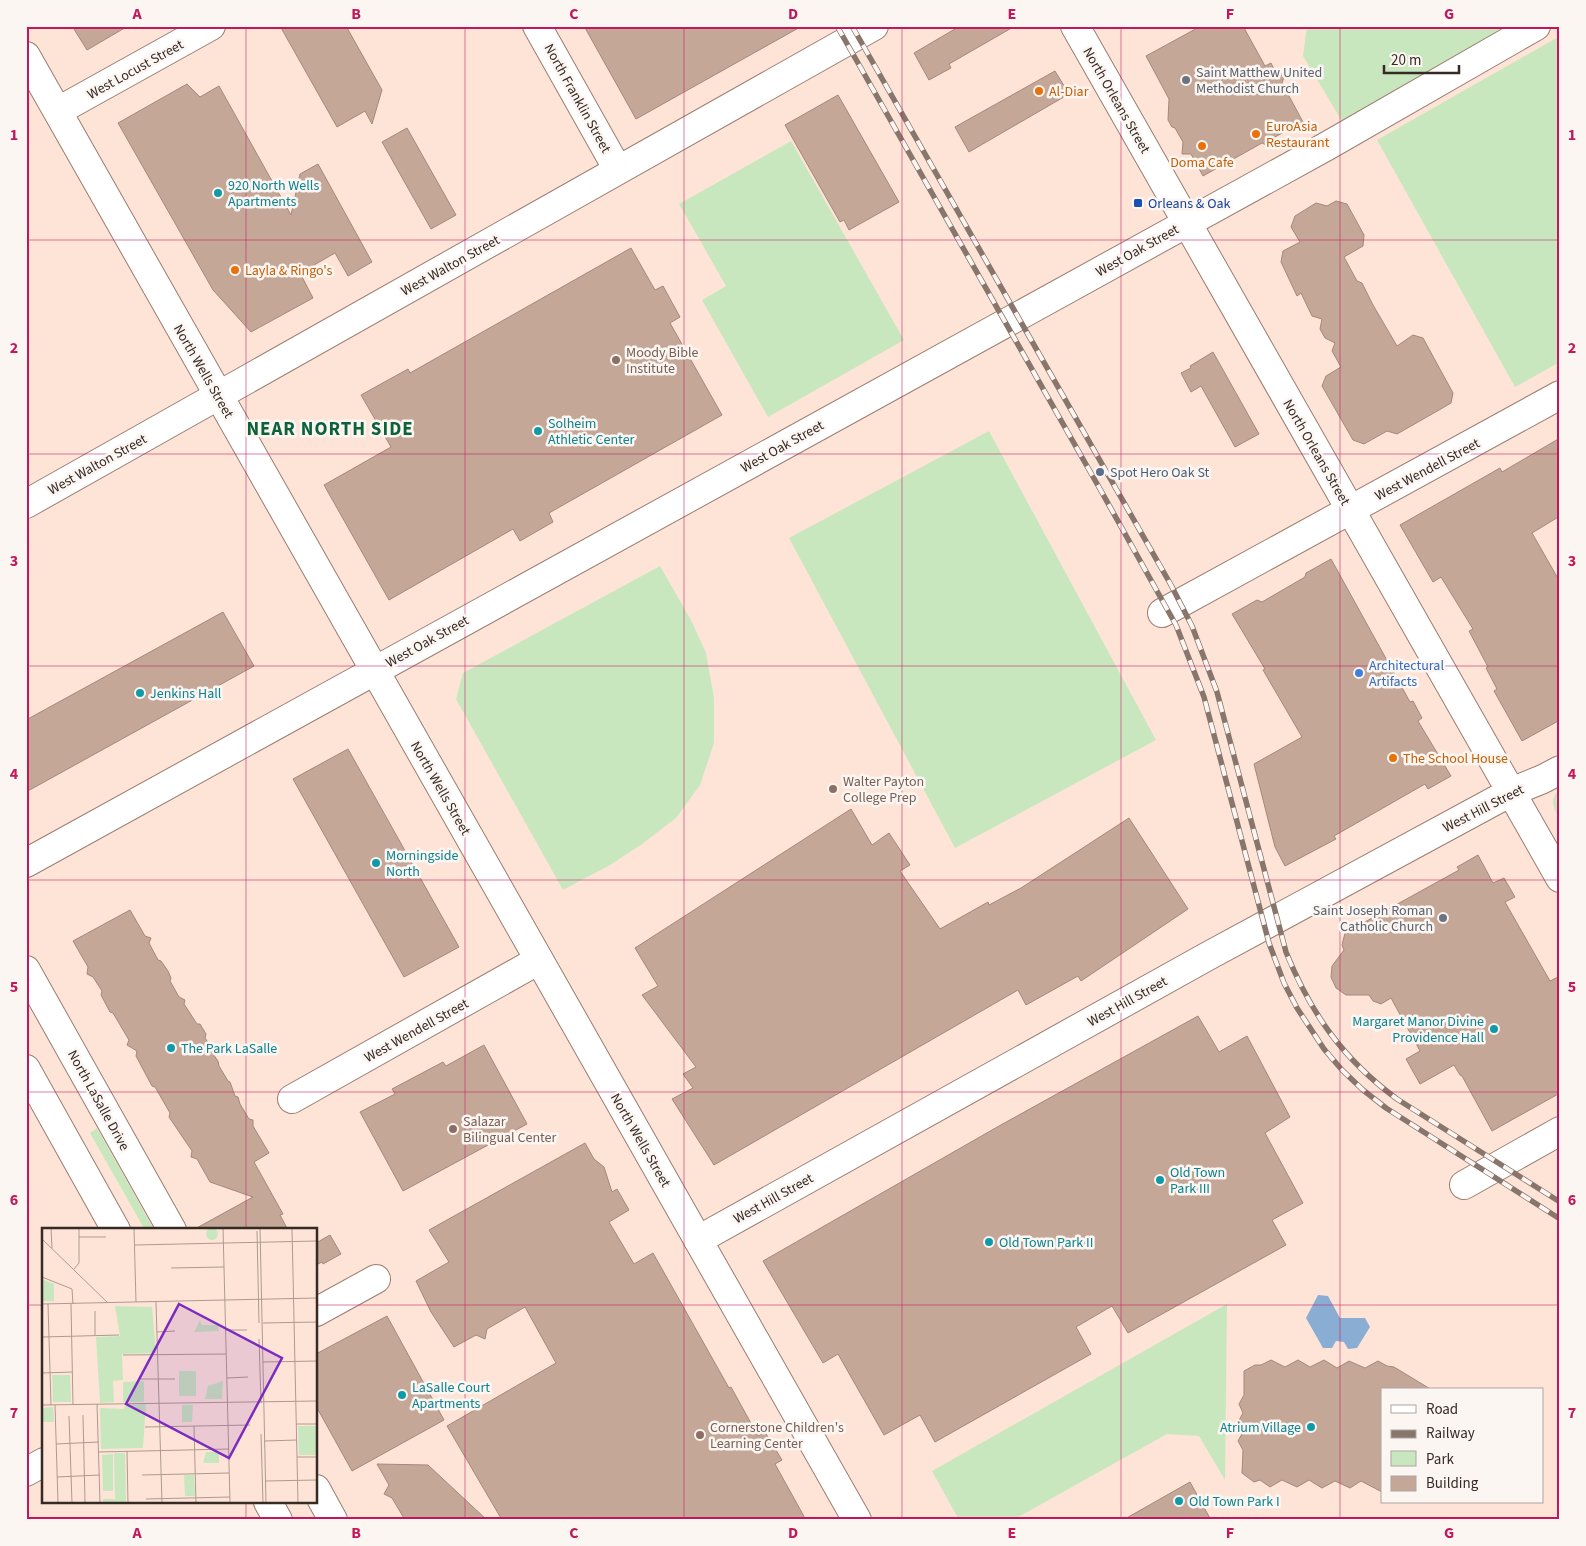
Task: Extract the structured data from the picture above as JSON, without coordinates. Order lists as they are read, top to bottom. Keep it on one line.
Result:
{"streets":{"street":["West Locust Street","North Franklin Street","North Orleans Street","West Oak Street","West Walton Street","North Wells Street","West Wendell Street","West Hill Street","North LaSalle Drive"]},"crossings":[["West Locust Street","North Wells Street"],["North Franklin Street","West Walton Street"],["North Orleans Street","West Oak Street"],["North Orleans Street","West Wendell Street"],["North Orleans Street","West Hill Street"],["West Oak Street","North Wells Street"],["West Walton Street","North Wells Street"],["North Wells Street","West Wendell Street"],["North Wells Street","West Hill Street"]],"districts":["NEAR NORTH SIDE"],"places":{"other":["Saint Matthew United Methodist Church","Al-Diar","EuroAsia Restaurant","Doma Cafe","920 North Wells Apartments","Layla & Ringo's","Moody Bible Institute","Solheim Athletic Center","Spot Hero Oak St","Architectural Artifacts","Jenkins Hall","The School House","Walter Payton College Prep","Morningside North","Saint Joseph Roman Catholic Church","Margaret Manor Divine Providence Hall","The Park LaSalle","Salazar Bilingual Center","Old Town Park III","Old Town Park II","LaSalle Court Apartments","Atrium Village","Cornerstone Children's Learning Center","Old Town Park I"],"transit":["Orleans & Oak"]},"legend":["Road","Railway","Park","Building"],"scale_bar":"20 m","grid":{"columns":["A","B","C","D","E","F","G"],"rows":["1","2","3","4","5","6","7"]}}
